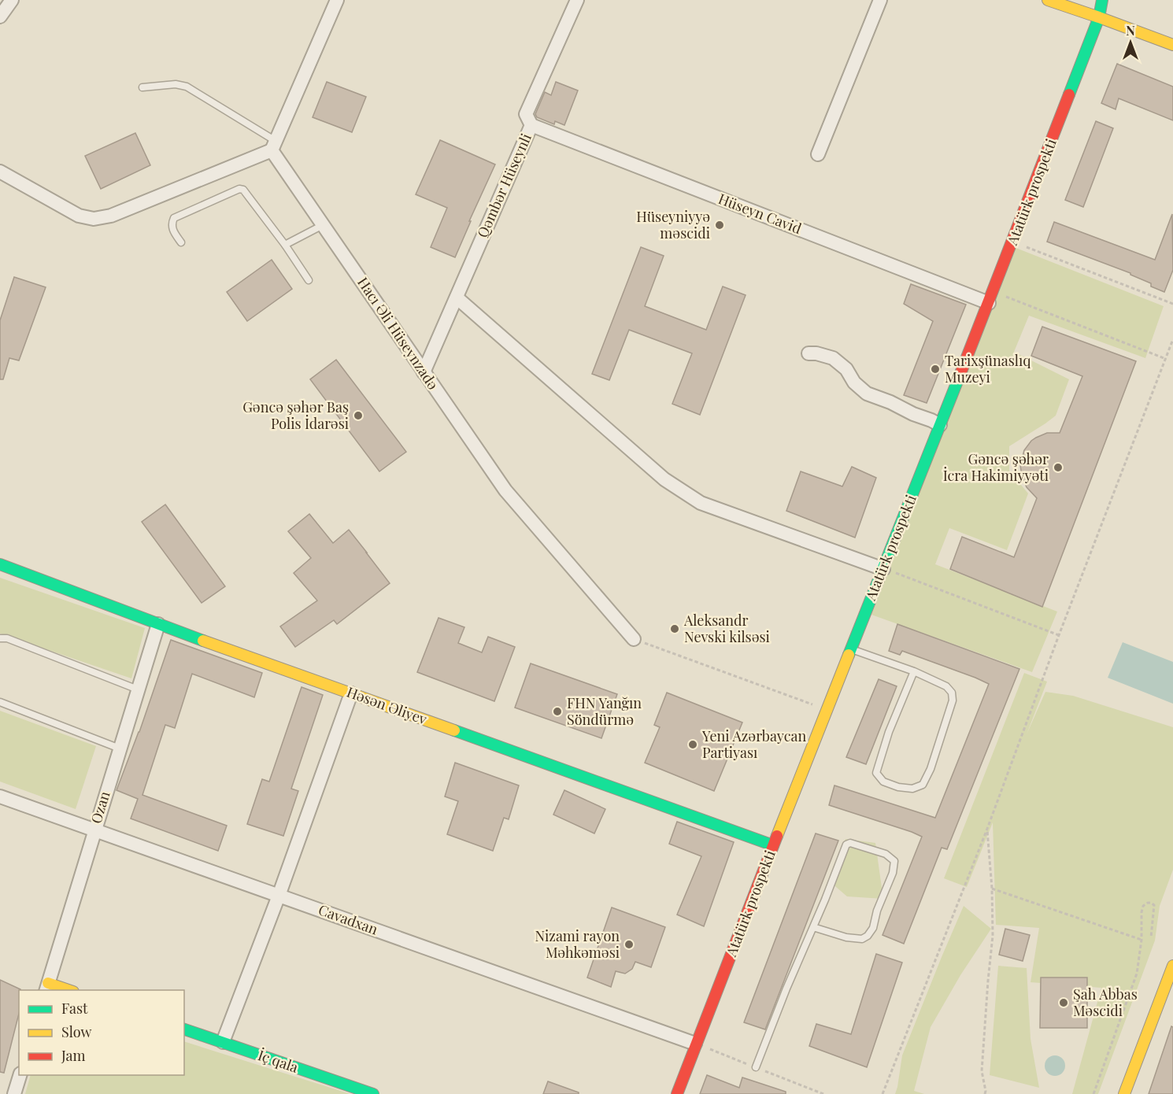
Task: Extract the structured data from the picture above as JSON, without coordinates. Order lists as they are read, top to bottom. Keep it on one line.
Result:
{"streets":{"main road":["Atatürk prospekti","Həsən Əliyev","İç qala"],"street":["Qəmbər Hüseynli","Hüseyn Cavid","Hacı Əli Hüseynzadə","Ozan","Cavadxan"]},"crossings":[["Qəmbər Hüseynli","Hüseyn Cavid"],["Qəmbər Hüseynli","Hacı Əli Hüseynzadə"],["Atatürk prospekti","Hüseyn Cavid"],["Atatürk prospekti","Həsən Əliyev"],["Atatürk prospekti","Cavadxan"],["Həsən Əliyev","Ozan"],["Ozan","Cavadxan"]],"places":["Hüseyniyyə məscidi","Tarixşünaslıq Muzeyi","Gəncə şəhər Baş Polis İdarəsi","Gəncə şəhər İcra Hakimiyyəti","Aleksandr Nevski kilsəsi","FHN Yanğın Söndürmə","Yeni Azərbaycan Partiyası","Nizami rayon Məhkəməsi","Şah Abbas Məscidi"],"legend":["Fast","Slow","Jam"],"north":"top"}
